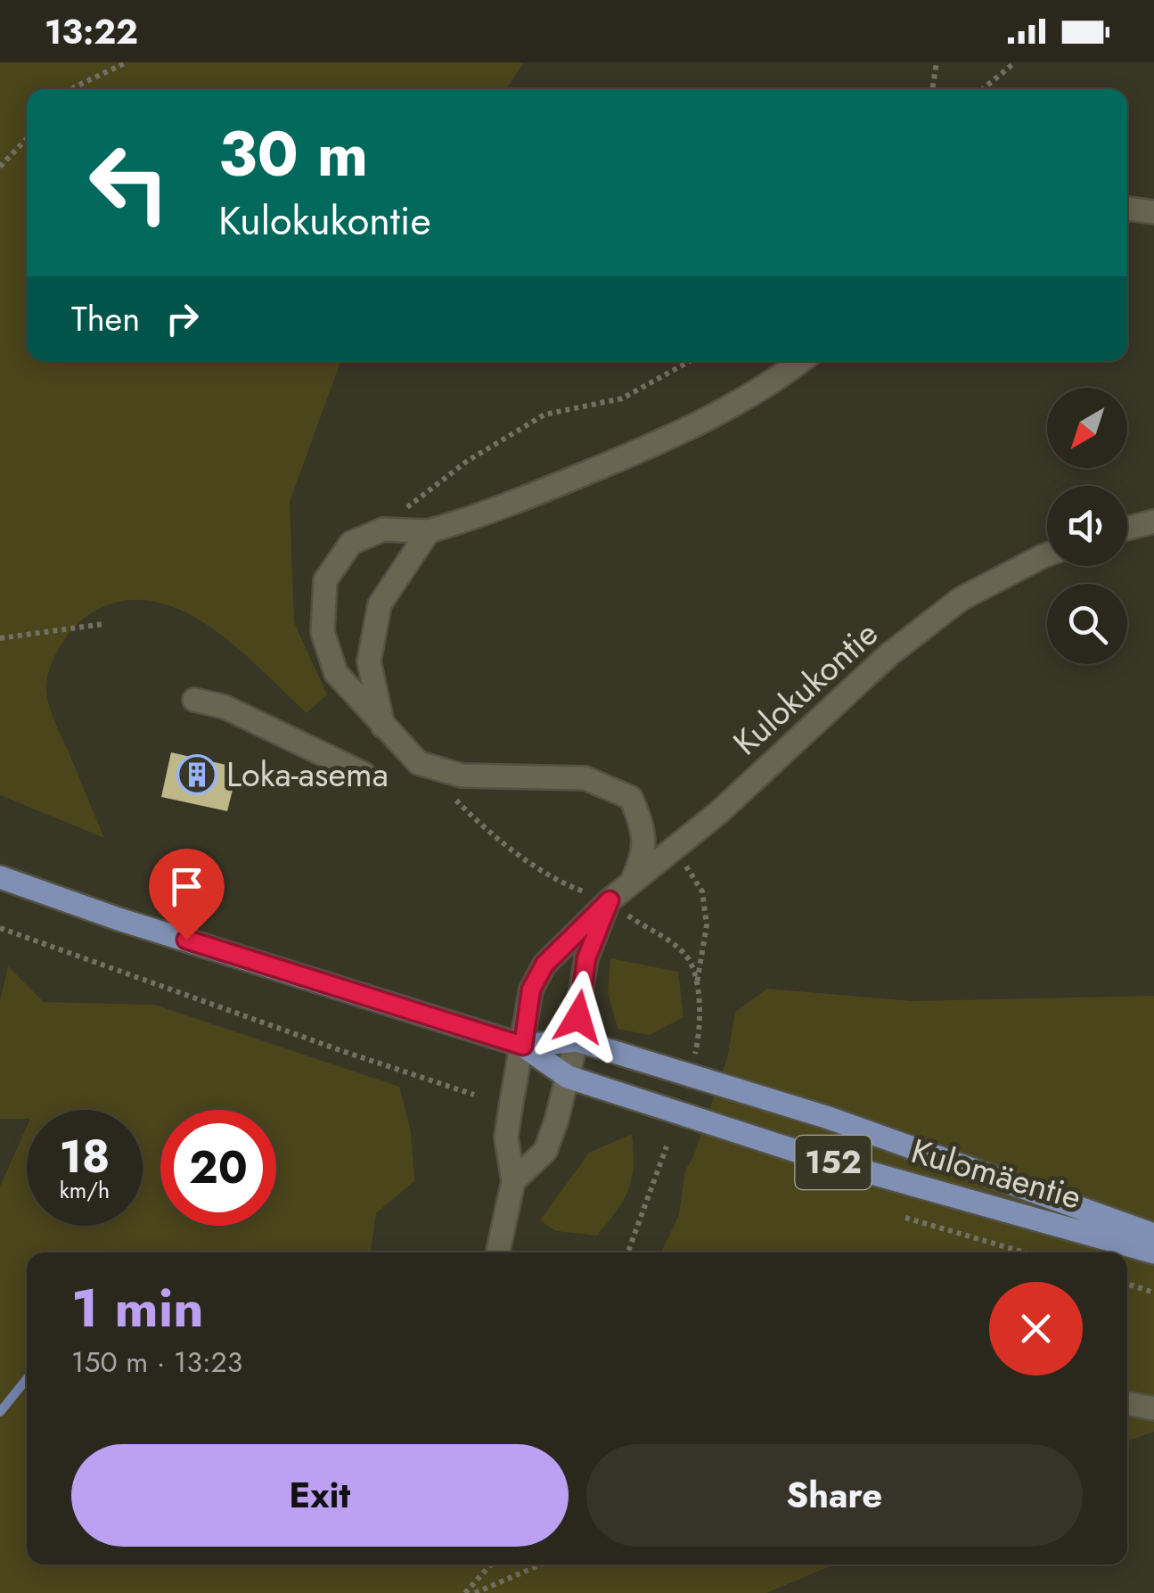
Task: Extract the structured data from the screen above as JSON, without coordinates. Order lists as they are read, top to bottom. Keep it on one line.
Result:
{"streets":{"main road":["152","Kulomäentie"],"street":["Kulokukontie"]},"crossings":[["Kulokukontie","Kulomäentie"]],"places":{"building":["Loka-asema"]},"north":"bottom left","page":{"status":"13:22","turn":["30 m","Kulokukontie"],"then":"Then","speed":"18 km/h","limit":"20","heading":["1 min","150 m · 13:23"],"buttons":["Exit","Share"]}}
